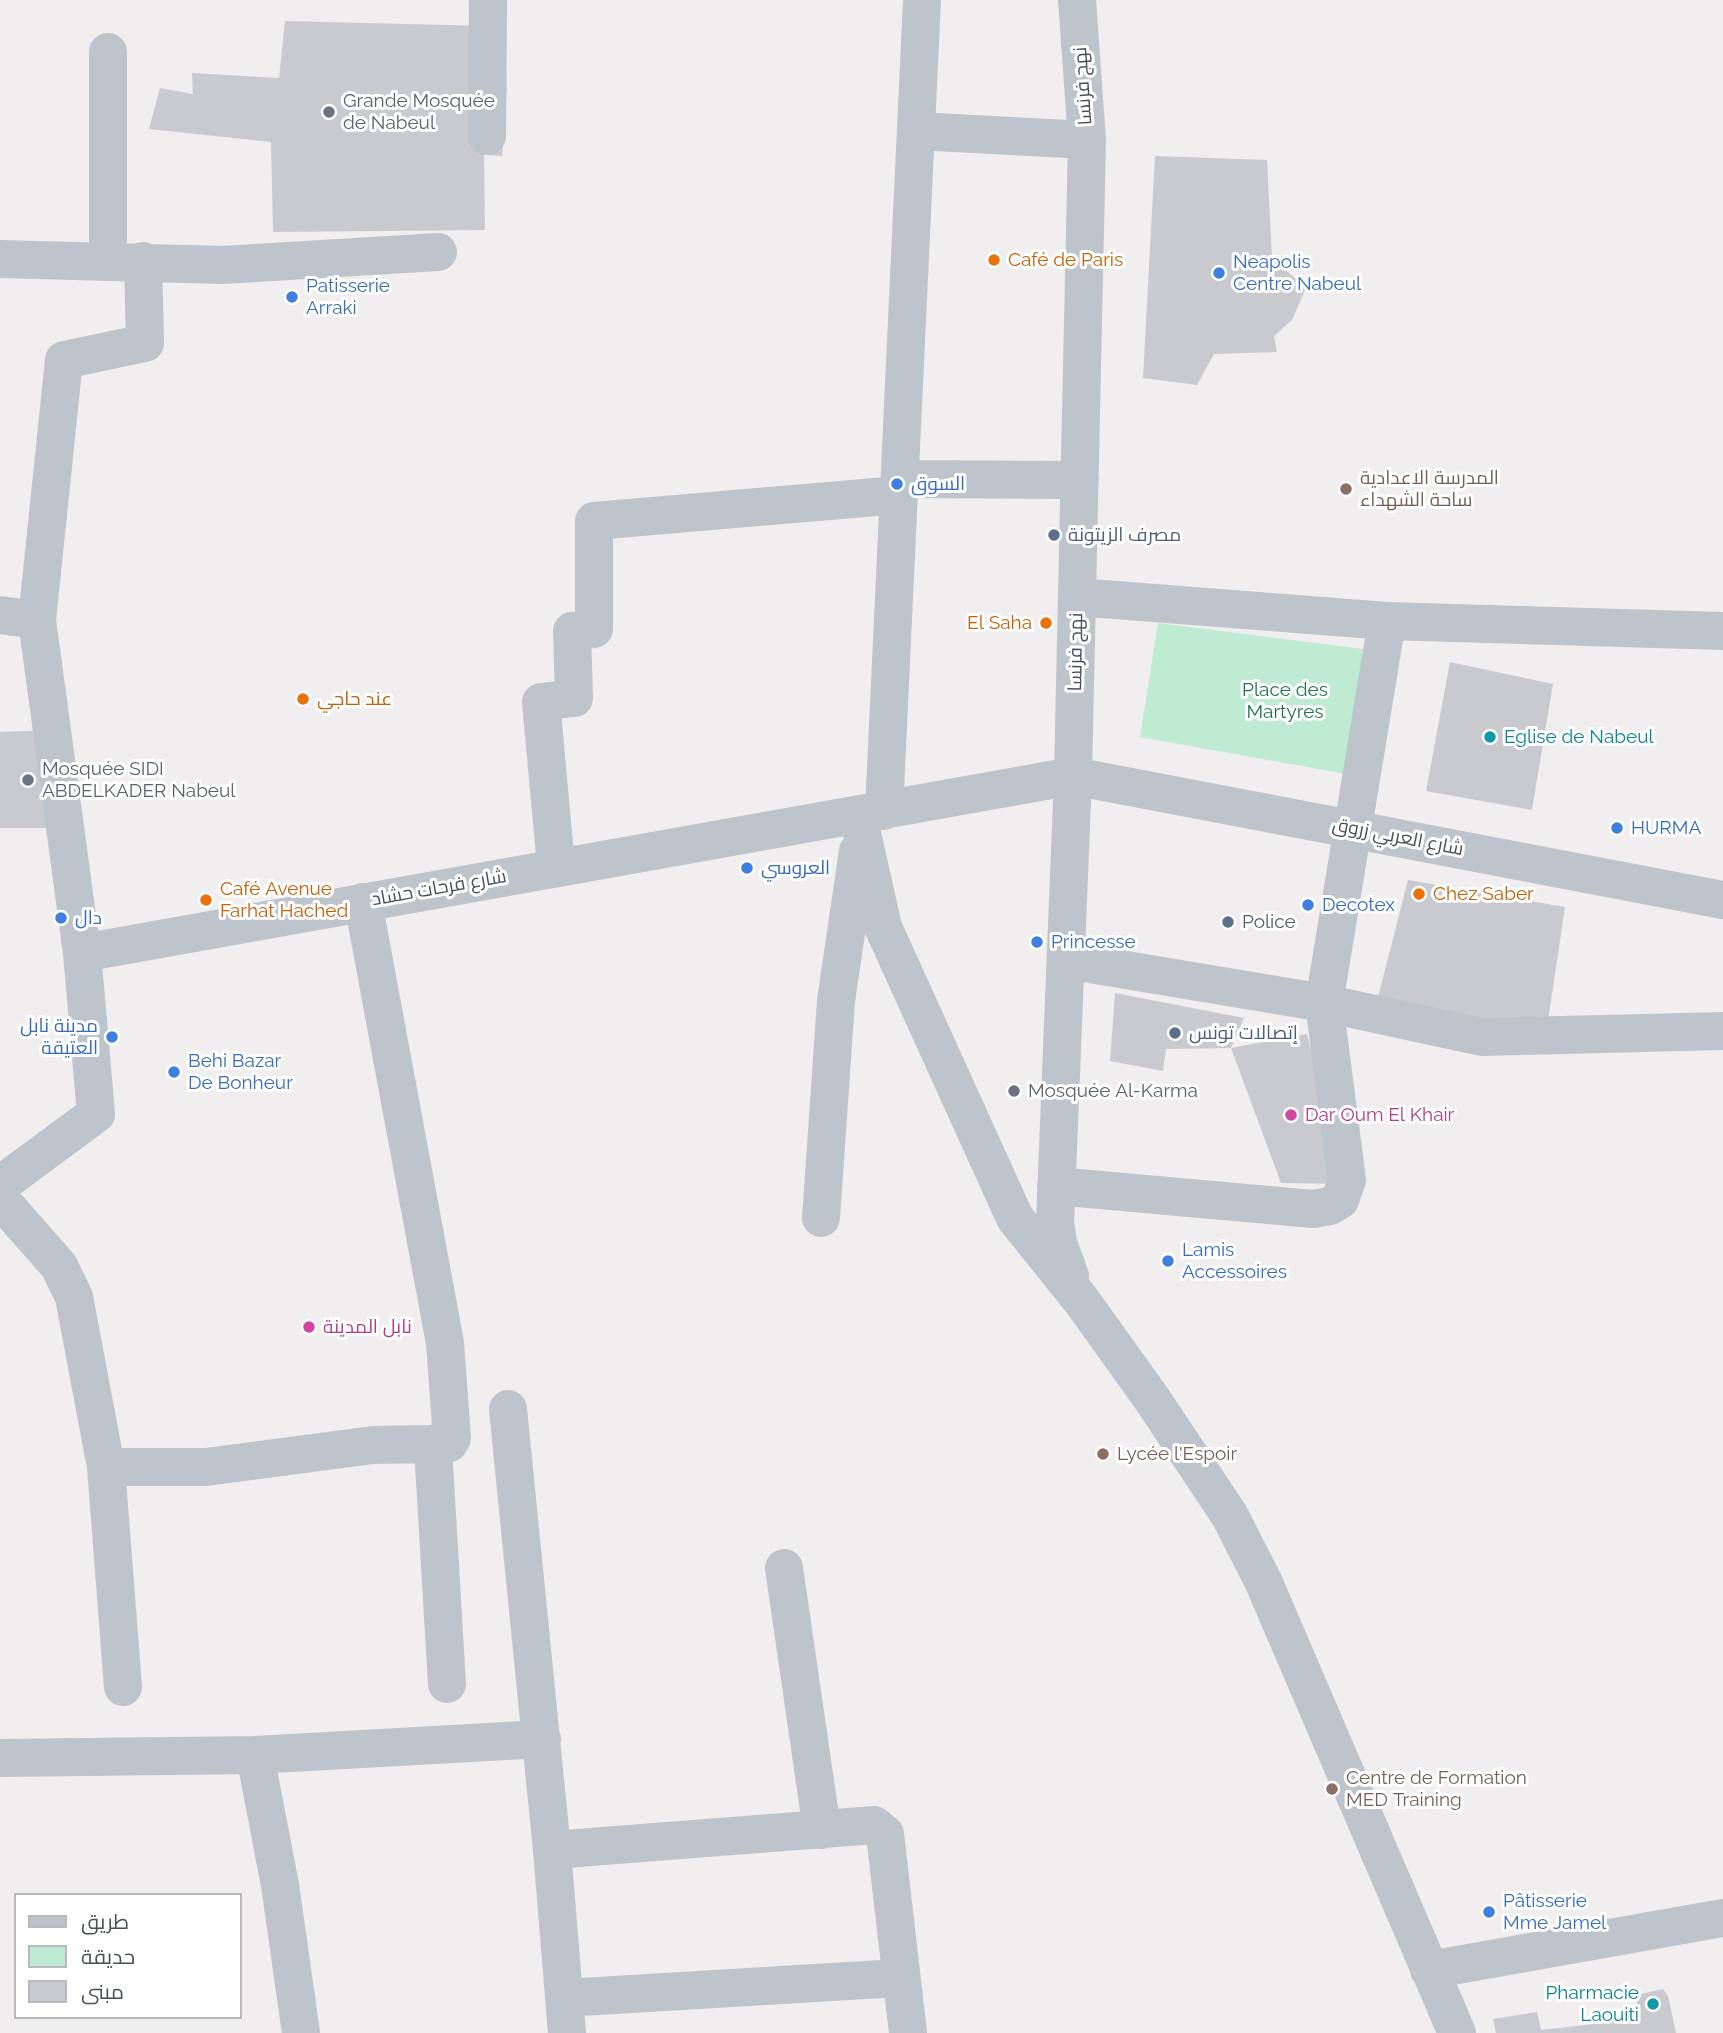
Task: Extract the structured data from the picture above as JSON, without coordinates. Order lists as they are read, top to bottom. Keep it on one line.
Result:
{"streets":{"street":["نهج فرنسا","شارع العربي زروق","شارع فرحات حشاد"]},"crossings":[["نهج فرنسا","شارع العربي زروق"],["نهج فرنسا","شارع فرحات حشاد"],["شارع العربي زروق","شارع فرحات حشاد"]],"parks":["Place des Martyres"],"places":["Grande Mosquée de Nabeul","Café de Paris","Neapolis Centre Nabeul","Patisserie Arraki","السوق","المدرسة الاعدادية ساحة الشهداء","مصرف الزيتونة","El Saha","عند حاجي","Eglise de Nabeul","Mosquée SIDI ABDELKADER Nabeul","HURMA","العروسي","Chez Saber","Café Avenue Farhat Hached","Decotex","دال","Police","Princesse","إتصالات تونس","مدينة نابل العتيقة","Behi Bazar De Bonheur","Mosquée Al-Karma","Dar Oum El Khair","Lamis Accessoires","نابل المدينة","Lycée l'Espoir","Centre de Formation MED Training","Pâtisserie Mme Jamel","Pharmacie Laouiti"],"legend":["طريق","حديقة","مبنى"]}
